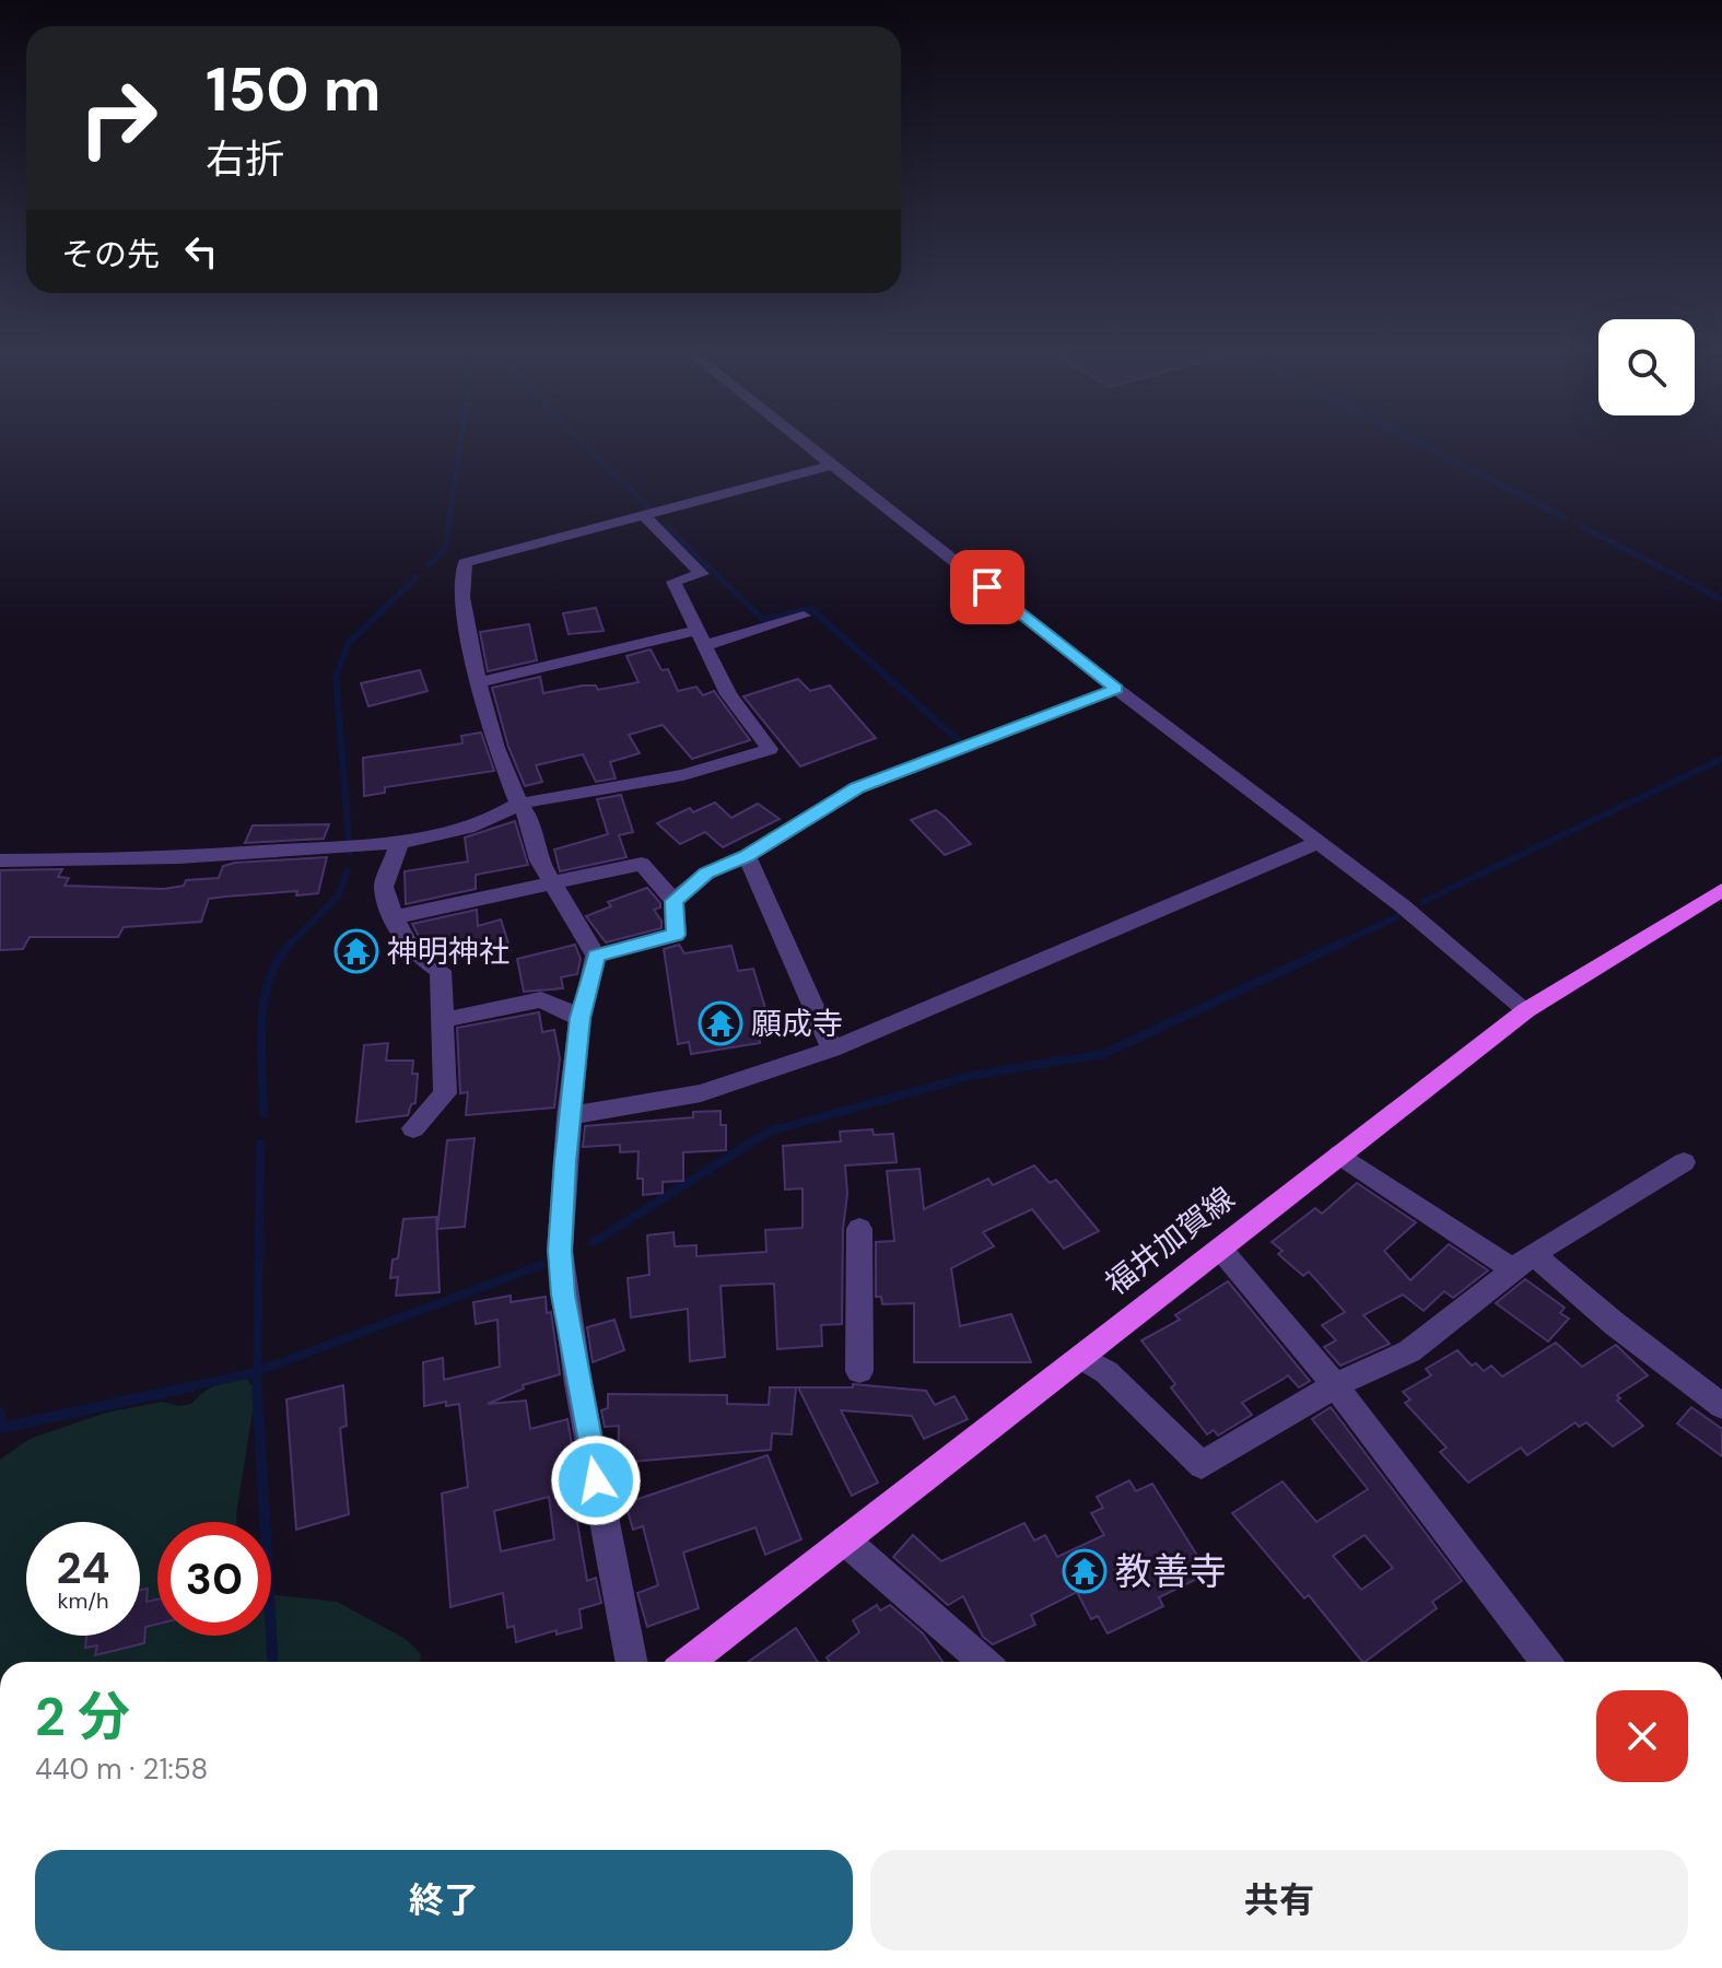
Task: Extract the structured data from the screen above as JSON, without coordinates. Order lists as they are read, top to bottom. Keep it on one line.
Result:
{"streets":{"main road":["福井加賀線"]},"places":{"temple":["神明神社","願成寺","教善寺"]},"page":{"turn":["150 m","右折"],"then":"その先","speed":"24 km/h","limit":"30","heading":["2 分","440 m · 21:58"],"buttons":["終了","共有"]}}
